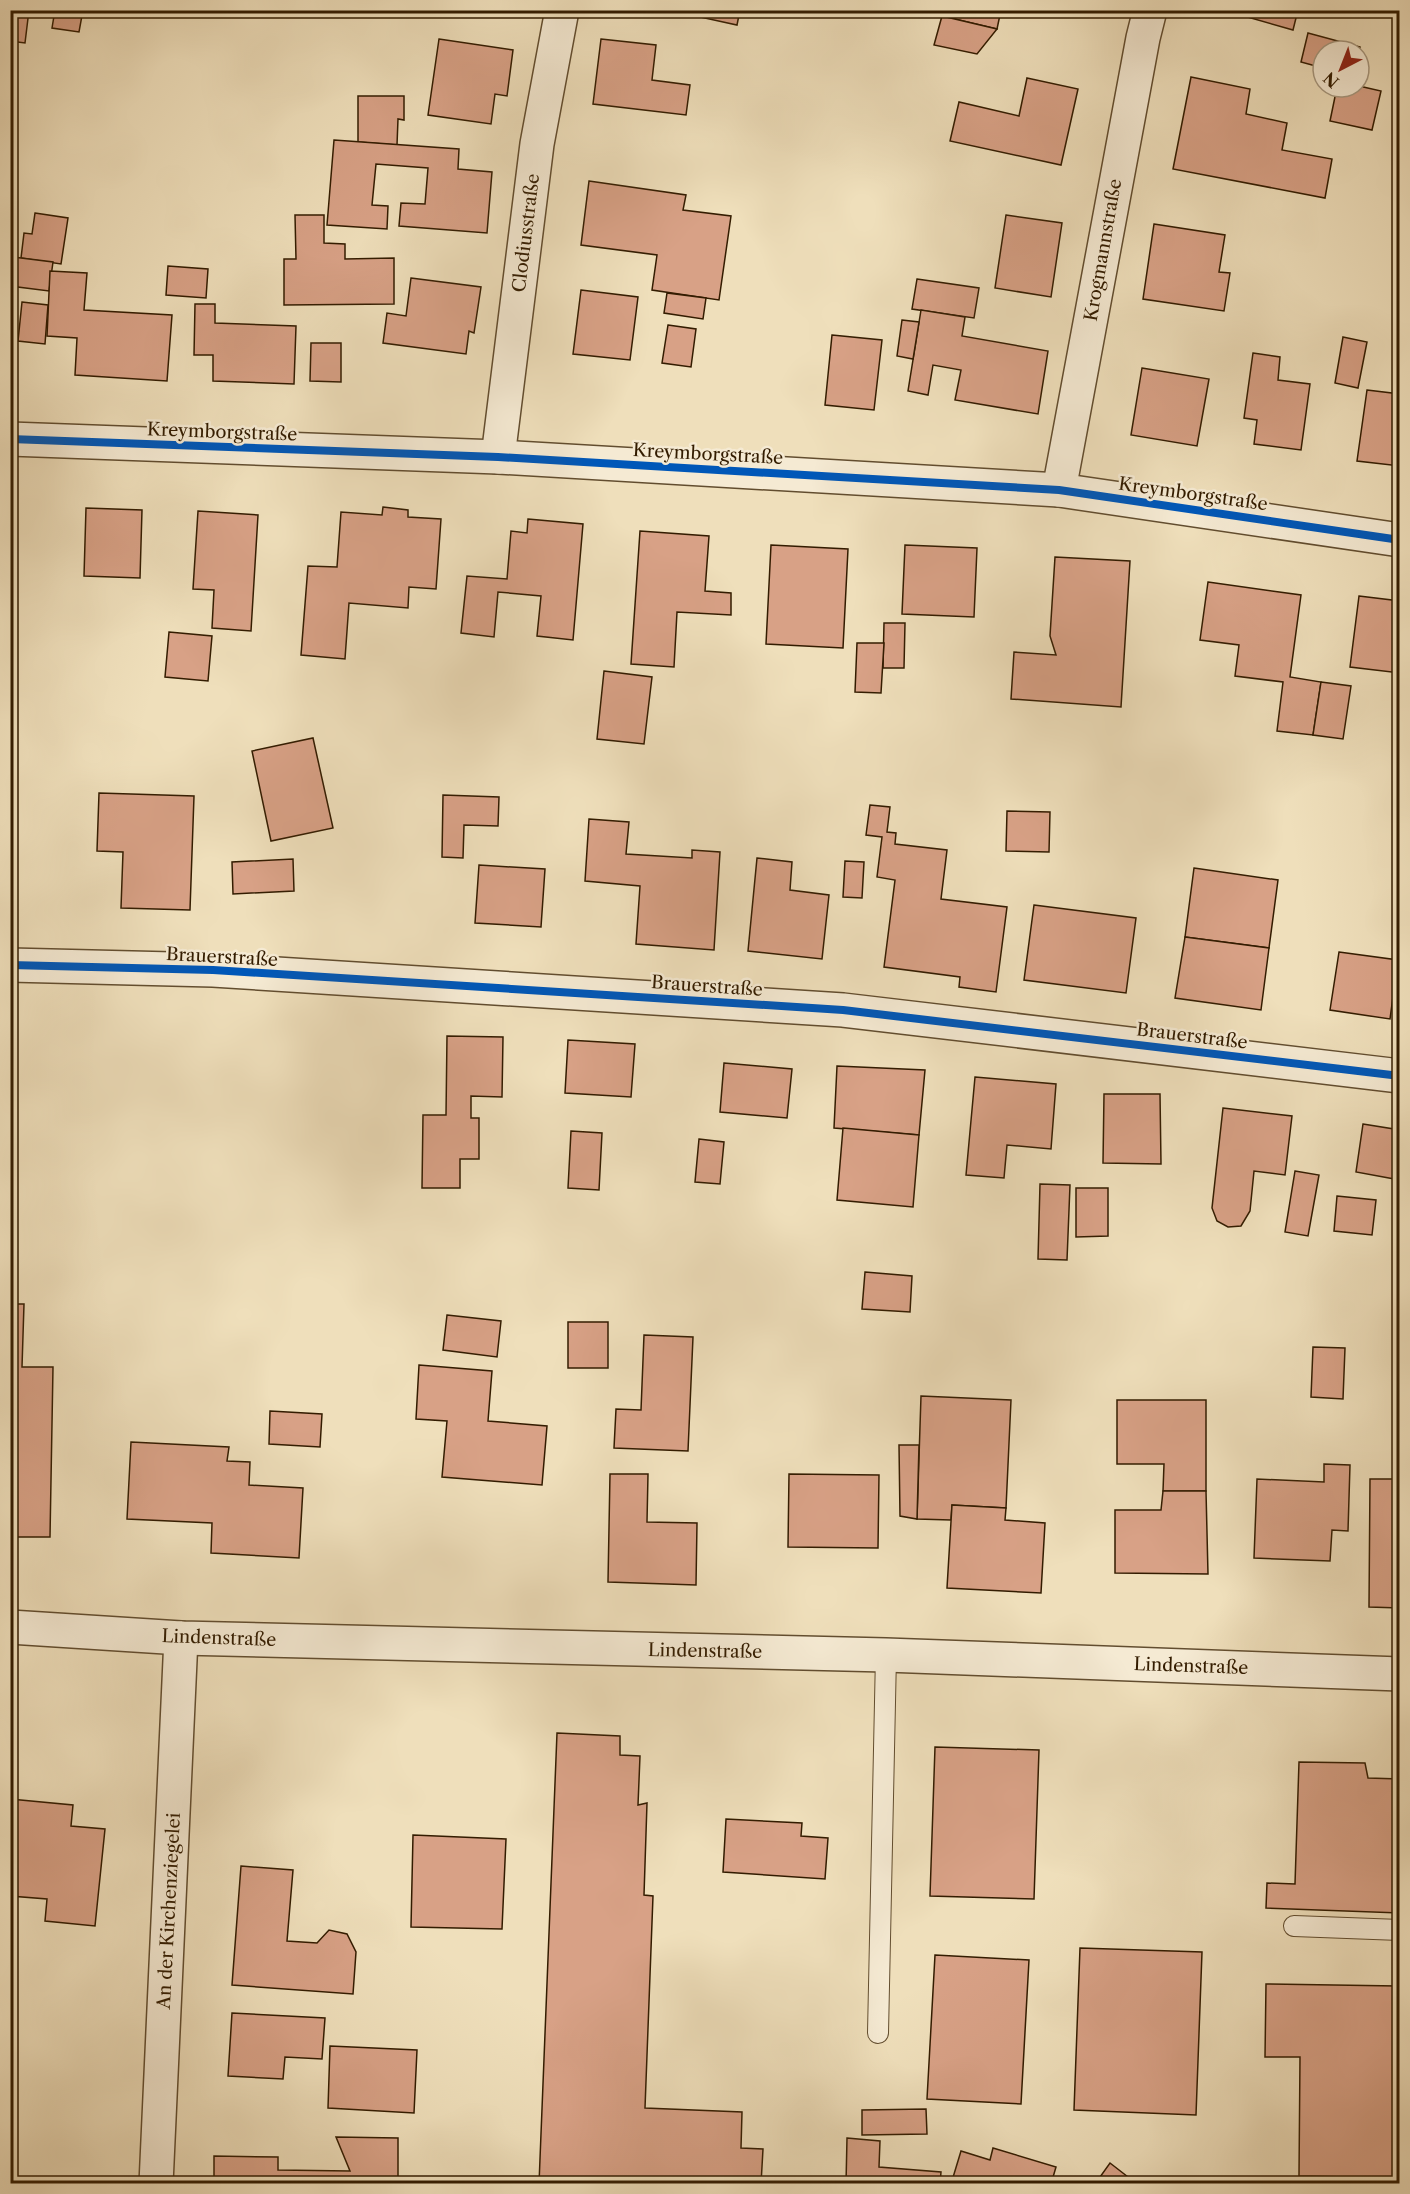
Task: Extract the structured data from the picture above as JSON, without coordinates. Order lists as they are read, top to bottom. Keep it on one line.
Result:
{"streets":{"street":["Clodiusstraße","Krogmannstraße","Kreymborgstraße","Brauerstraße","Lindenstraße","An der Kirchenziegelei"]},"crossings":[["Clodiusstraße","Kreymborgstraße"],["Krogmannstraße","Kreymborgstraße"],["Lindenstraße","An der Kirchenziegelei"]],"north":"bottom left"}
